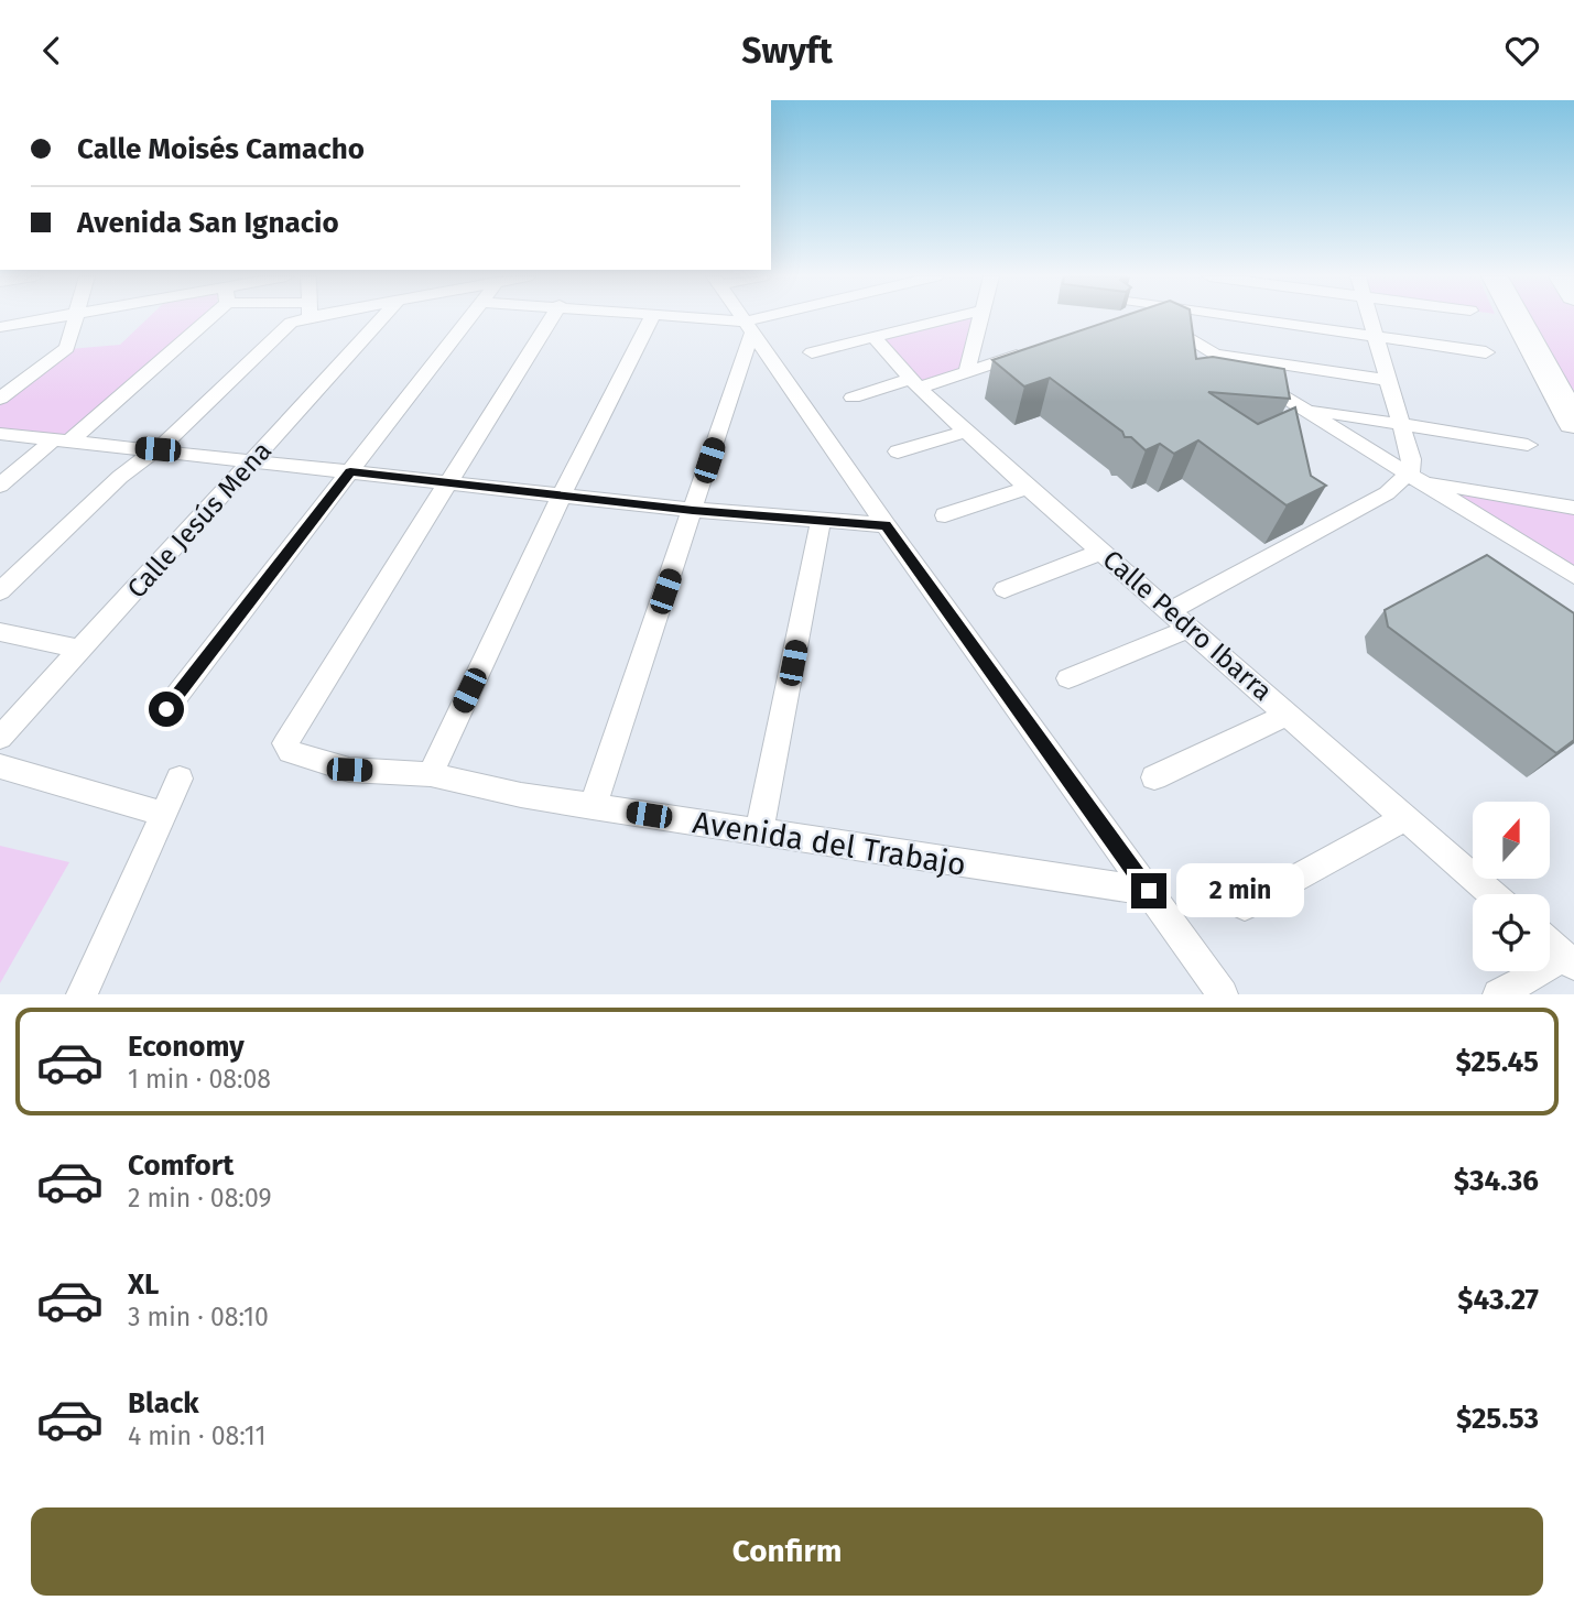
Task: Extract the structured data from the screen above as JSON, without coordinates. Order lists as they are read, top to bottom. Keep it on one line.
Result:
{"streets":{"street":["Calle Jesús Mena","Calle Pedro Ibarra","Avenida del Trabajo"]},"north":"top","page":{"header":"Swyft","banner":["Calle Moisés Camacho","Avenida San Ignacio"],"bubble":"2 min","list":[{"name":"Economy","note":"1 min · 08:08","value":"$25.45"},{"name":"Comfort","note":"2 min · 08:09","value":"$34.36"},{"name":"XL","note":"3 min · 08:10","value":"$43.27"},{"name":"Black","note":"4 min · 08:11","value":"$25.53"}],"buttons":"Confirm"}}
